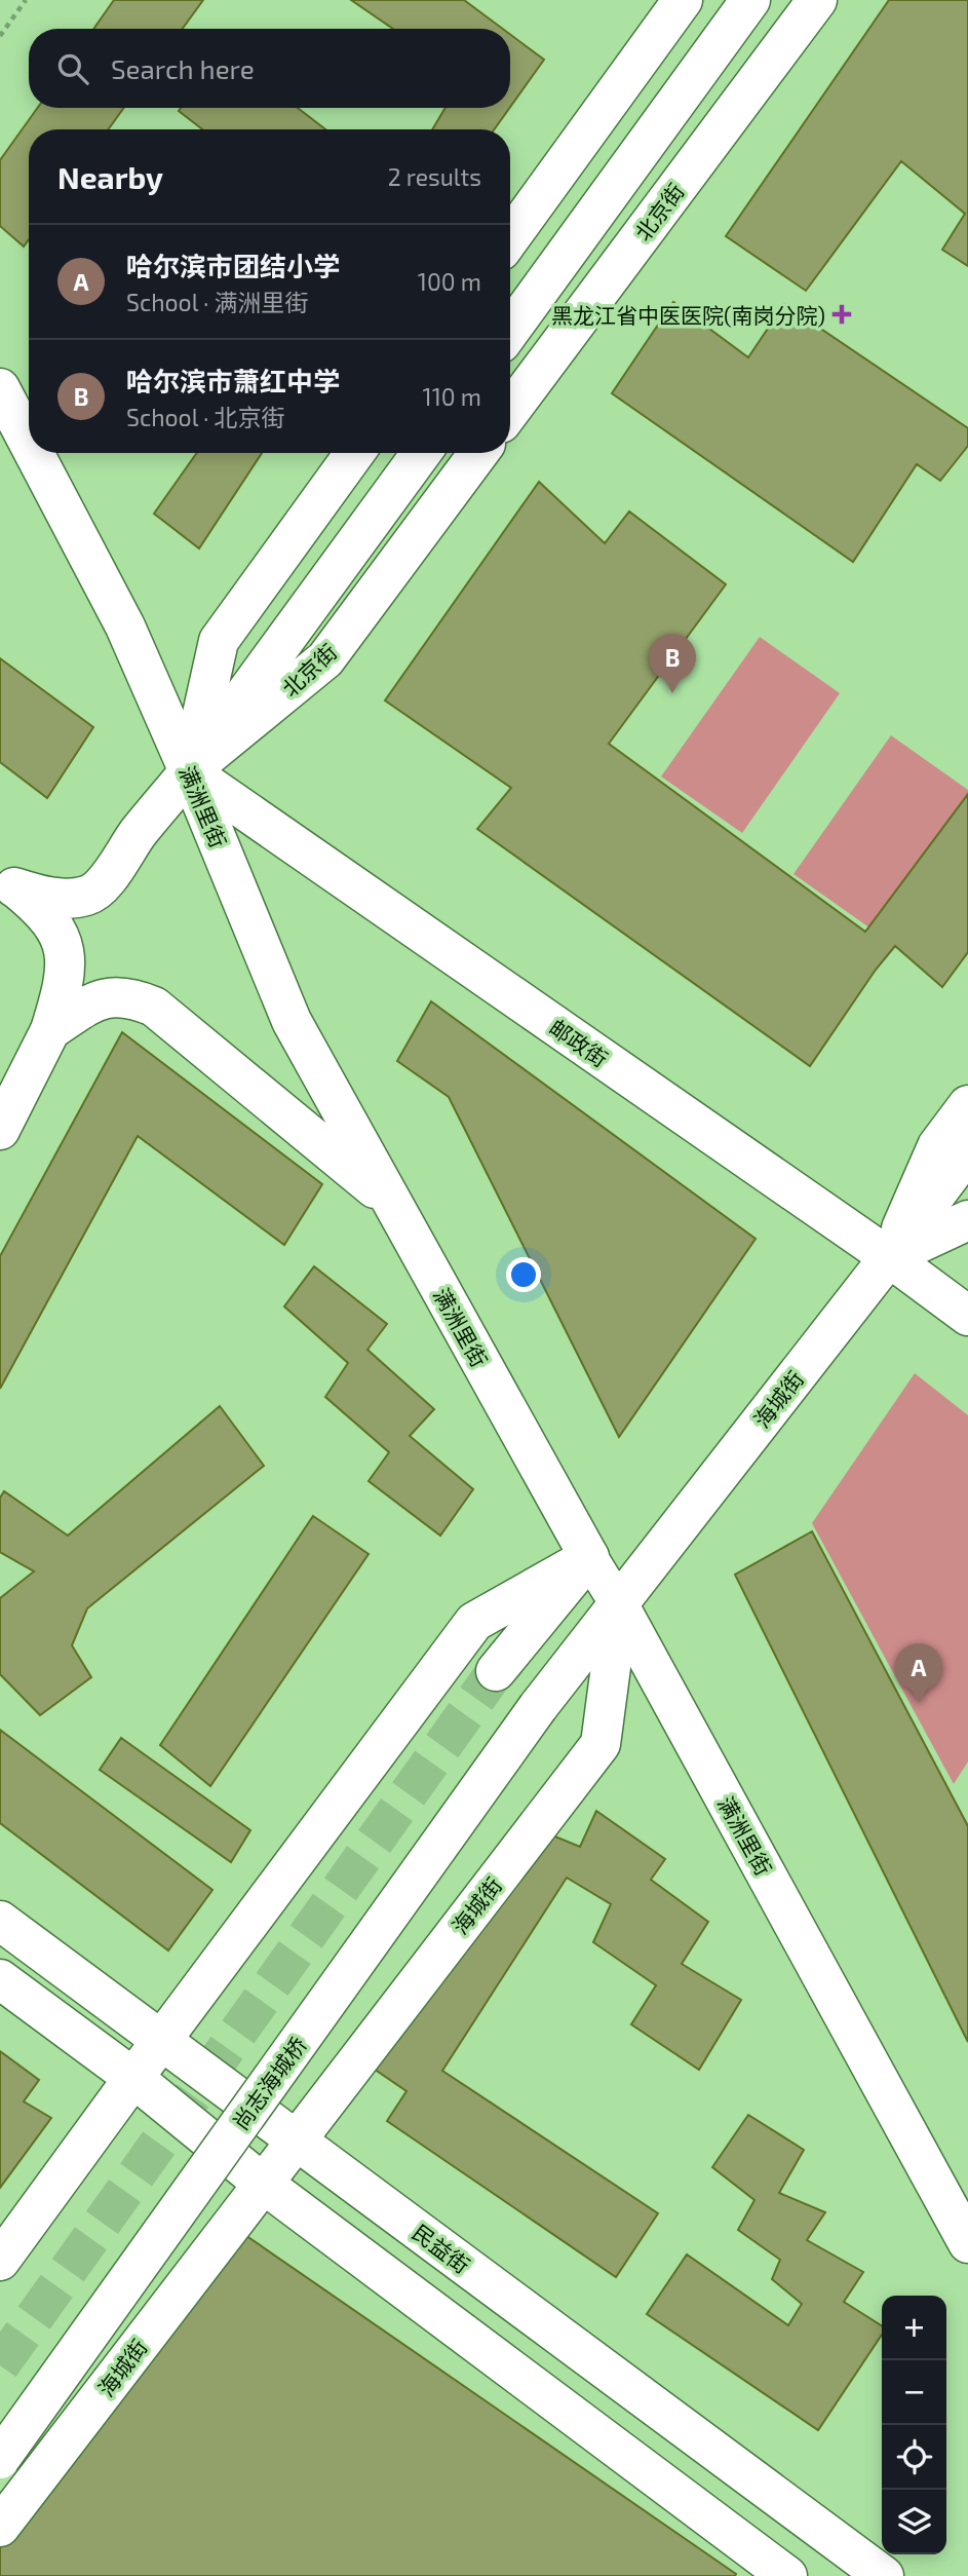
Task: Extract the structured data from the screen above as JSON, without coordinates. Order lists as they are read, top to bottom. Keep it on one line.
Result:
{"streets":{"main road":["北京街","满洲里街","邮政街","海城街","尚志海城桥","民益街"]},"crossings":[["北京街","满洲里街"],["北京街","邮政街"],["满洲里街","邮政街"],["满洲里街","海城街"],["满洲里街","尚志海城桥"],["邮政街","海城街"],["海城街","尚志海城桥"],["海城街","民益街"]],"places":{"health":["黑龙江省中医医院(南岗分院)"]},"page":{"search":"Search here","heading":["Nearby","2 results"],"list":[{"mark":"A","name":"哈尔滨市团结小学","note":"School · 满洲里街","value":"100 m"},{"mark":"B","name":"哈尔滨市萧红中学","note":"School · 北京街","value":"110 m"}],"pins":["B","A"],"map_buttons":["+","−"]}}
